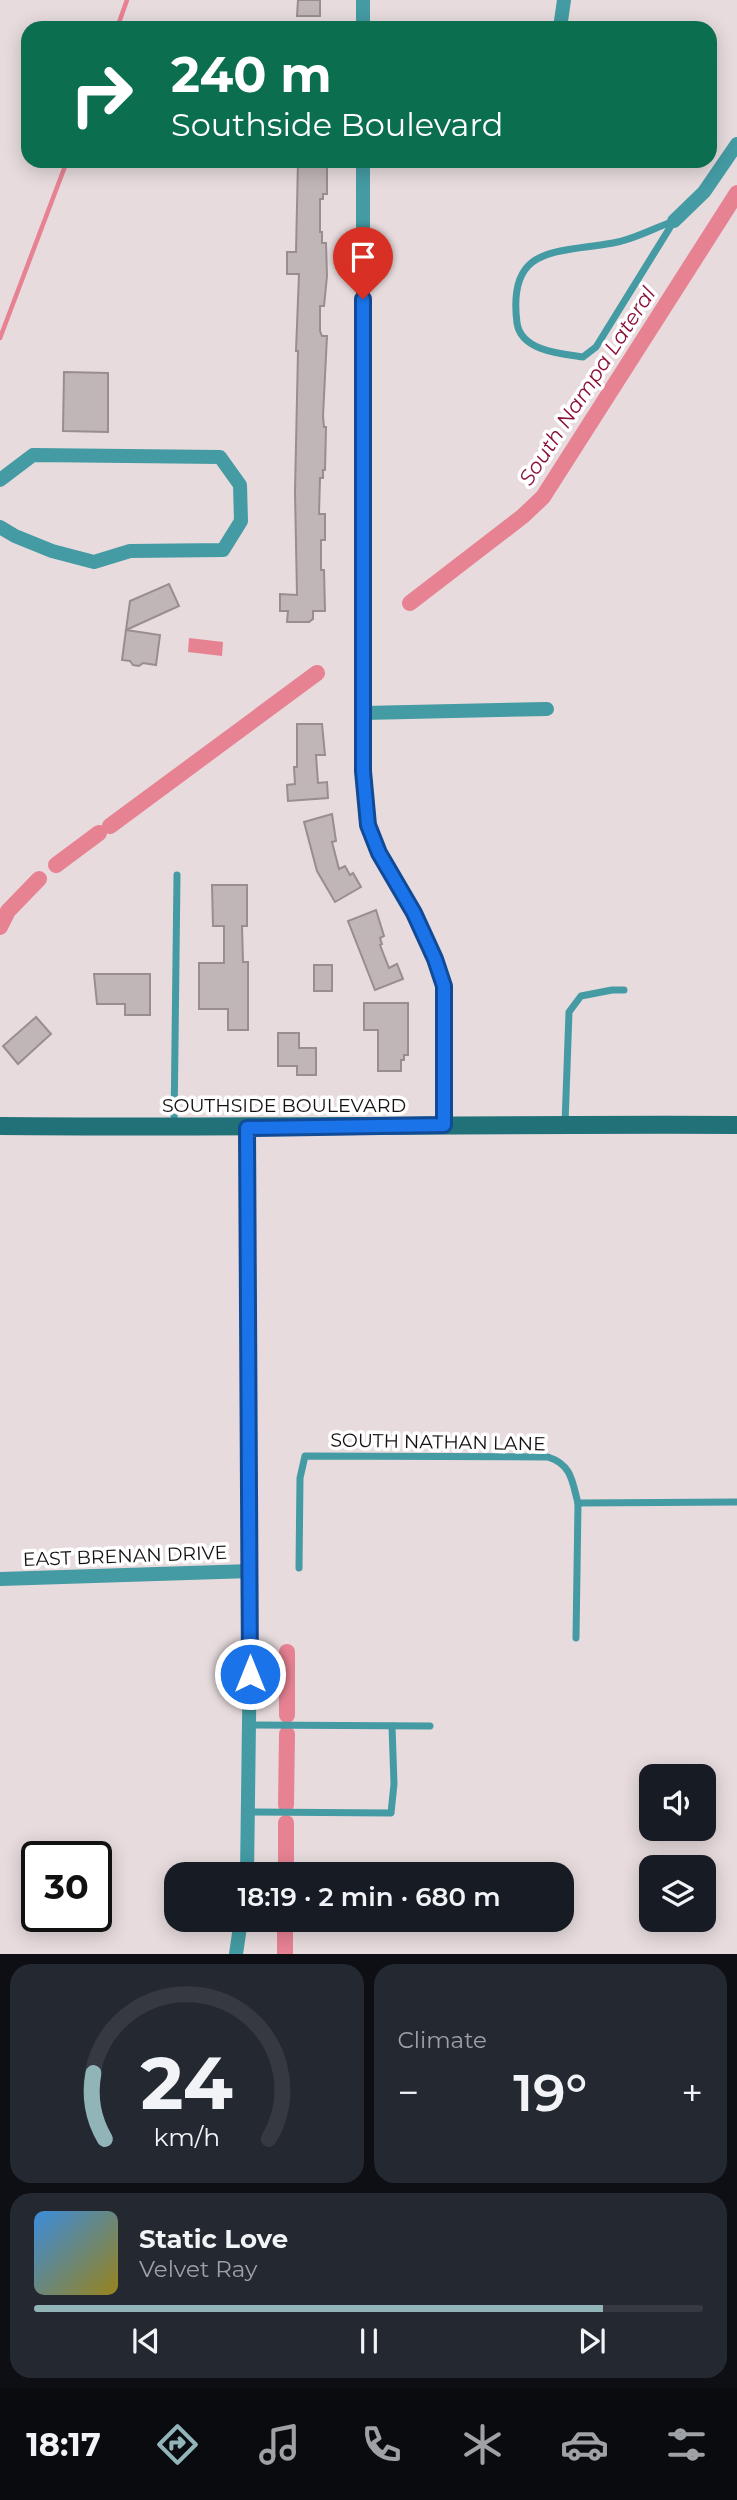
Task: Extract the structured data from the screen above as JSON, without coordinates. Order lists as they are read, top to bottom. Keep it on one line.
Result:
{"streets":{"main road":["SOUTHSIDE BOULEVARD"],"street":["EAST BRENAN DRIVE"],"lane":["SOUTH NATHAN LANE"]},"water":["South Nampa Lateral"],"page":{"turn":["240 m","Southside Boulevard"],"limit":"30","trip":"18:19 · 2 min · 680 m","tile":"Climate","heat":["−","19°","+"],"song":["Static Love","Velvet Ray"],"tabs":"18:17","gauge":["24","km/h"]}}
